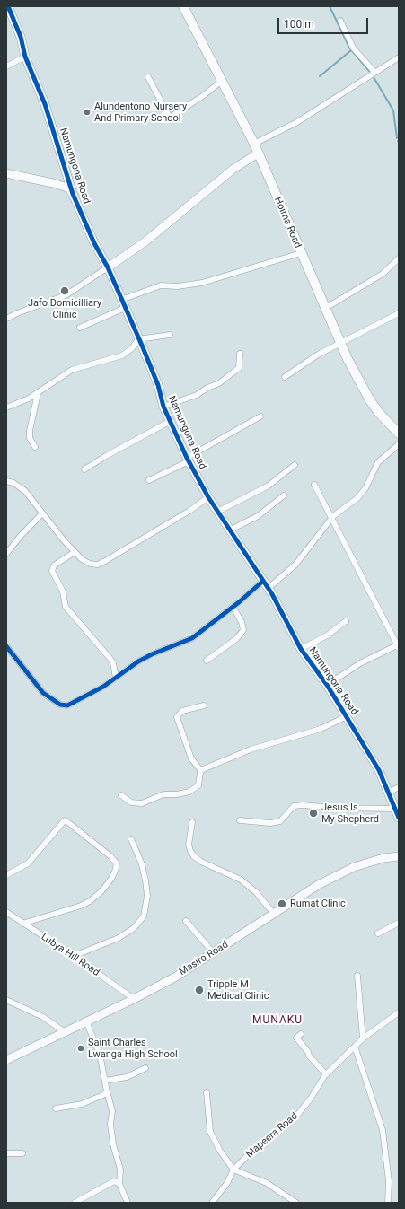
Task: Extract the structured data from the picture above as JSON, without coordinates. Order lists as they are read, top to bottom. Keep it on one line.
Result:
{"streets":{"main road":["Hoima Road"],"street":["Namungona Road","Lubya Hill Road","Masiro Road","Mapeera Road"]},"crossings":[["Lubya Hill Road","Masiro Road"]],"districts":["MUNAKU"],"places":["Alundentono Nursery And Primary School","Jafo Domicilliary Clinic","Jesus Is My Shepherd","Rumat Clinic","Tripple M Medical Clinic","Saint Charles Lwanga High School"],"scale_bar":"100 m"}
